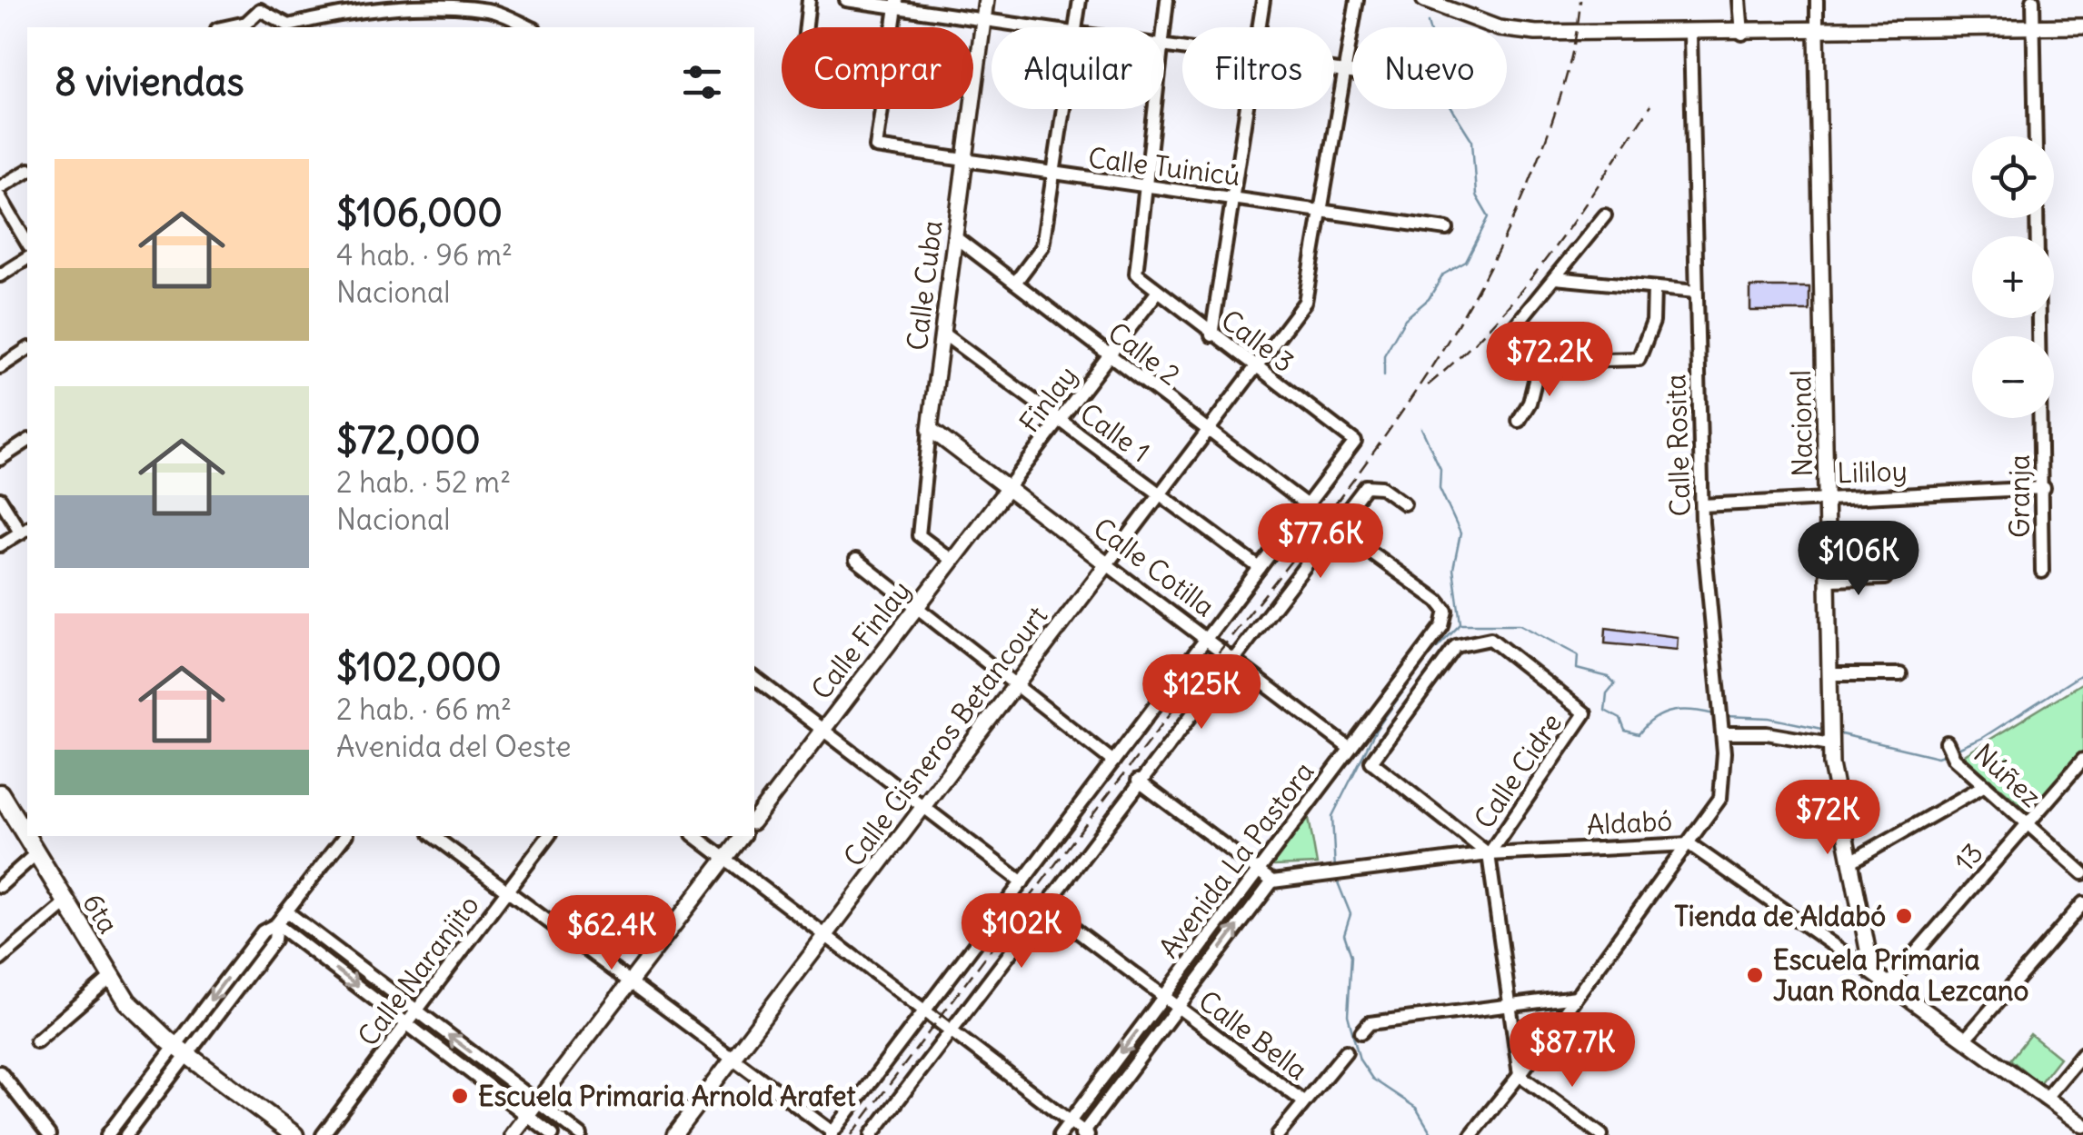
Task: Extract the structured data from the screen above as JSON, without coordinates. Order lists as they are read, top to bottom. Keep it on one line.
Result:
{"streets":{"main road":["6ta"],"street":["Calle Tuinicú","Calle Cuba","Calle 3","Calle 2","Finlay","Nacional","Calle 1","Calle Rosita","Lililoy","Granja","Calle Cotilla","Calle Finlay","Calle Cisneros Betancourt","Calle Cidre","Núñez","Aldabó","13","Avenida La Pastora","Calle Naranjito","Calle Bella"]},"crossings":[["Calle Tuinicú","Calle Cuba"],["Calle Tuinicú","Calle 3"],["Calle Tuinicú","Calle Cisneros Betancourt"],["Calle Cuba","Calle 2"],["Calle Cuba","Calle 1"],["Calle Cuba","Calle Cotilla"],["Calle Cuba","Calle Finlay"],["Calle 3","Calle 2"],["Calle 3","Finlay"],["Calle 3","Calle Cisneros Betancourt"],["Calle 2","Finlay"],["Calle 2","Calle Cisneros Betancourt"],["Finlay","Calle 1"],["Finlay","Calle Cotilla"],["Finlay","Calle Finlay"],["Nacional","Lililoy"],["Nacional","Aldabó"],["Calle 1","Calle Cisneros Betancourt"],["Calle Rosita","Lililoy"],["Calle Rosita","Aldabó"],["Lililoy","Granja"],["Calle Cotilla","Calle Finlay"],["Calle Cotilla","Calle Cisneros Betancourt"],["Calle Cotilla","Avenida La Pastora"],["Calle Cidre","Aldabó"],["Núñez","13"],["Aldabó","13"],["Aldabó","Avenida La Pastora"],["Avenida La Pastora","Calle Bella"]],"places":["Tienda de Aldabó","Escuela Primaria Juan Ronda Lezcano","Escuela Primaria Arnold Arafet"],"page":{"chip":["Comprar","Alquilar","Filtros","Nuevo"],"heading":"8 viviendas","map_buttons":["+","−"],"list":[{"name":"$106,000","note":"4 hab. · 96 m² · Nacional"},{"name":"$72,000","note":"2 hab. · 52 m² · Nacional"},{"name":"$102,000","note":"2 hab. · 66 m² · Avenida del Oeste"}],"price":["$72.2K","$77.6K","$106K","$125K","$72K","$102K","$62.4K","$87.7K"]}}
